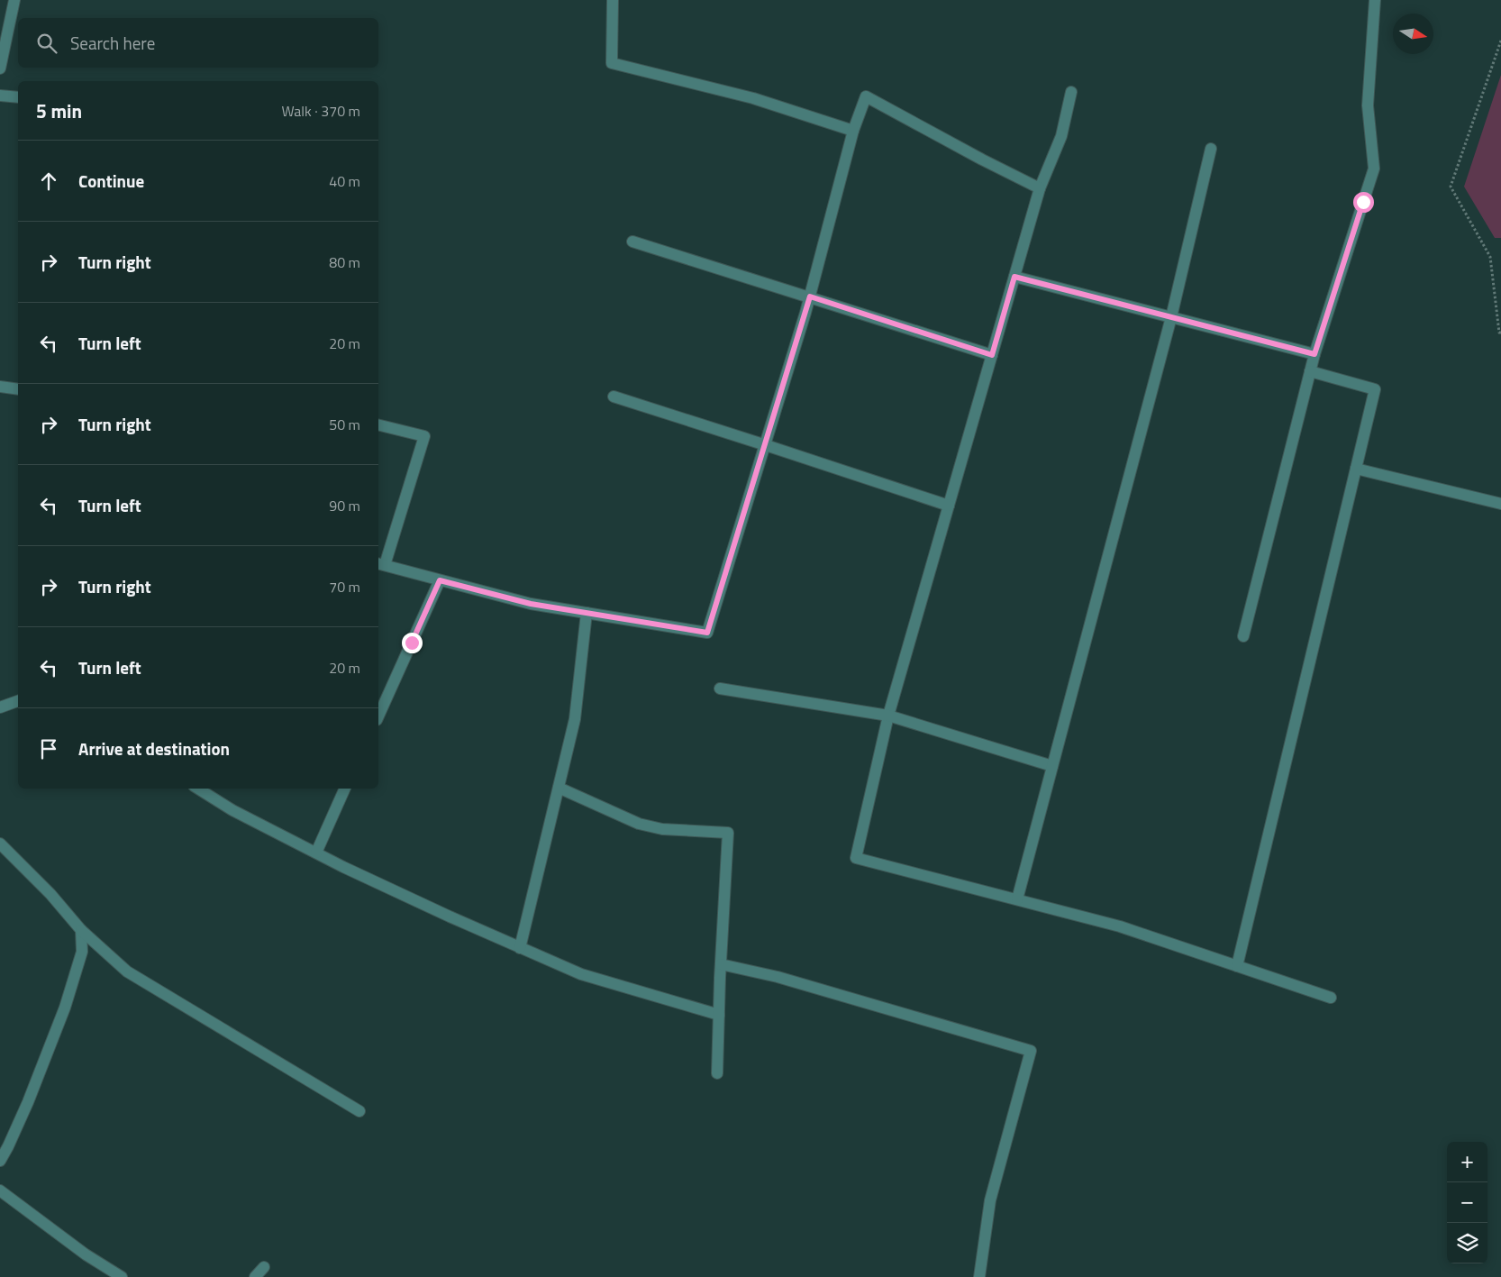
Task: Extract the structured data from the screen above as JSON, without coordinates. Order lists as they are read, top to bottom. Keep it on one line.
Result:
{"north":"right","page":{"search":"Search here","heading":["5 min","Walk · 370 m"],"list":[["Continue","40 m"],["Turn right","80 m"],["Turn left","20 m"],["Turn right","50 m"],["Turn left","90 m"],["Turn right","70 m"],["Turn left","20 m"],"Arrive at destination"],"map_buttons":["+","−"]}}
